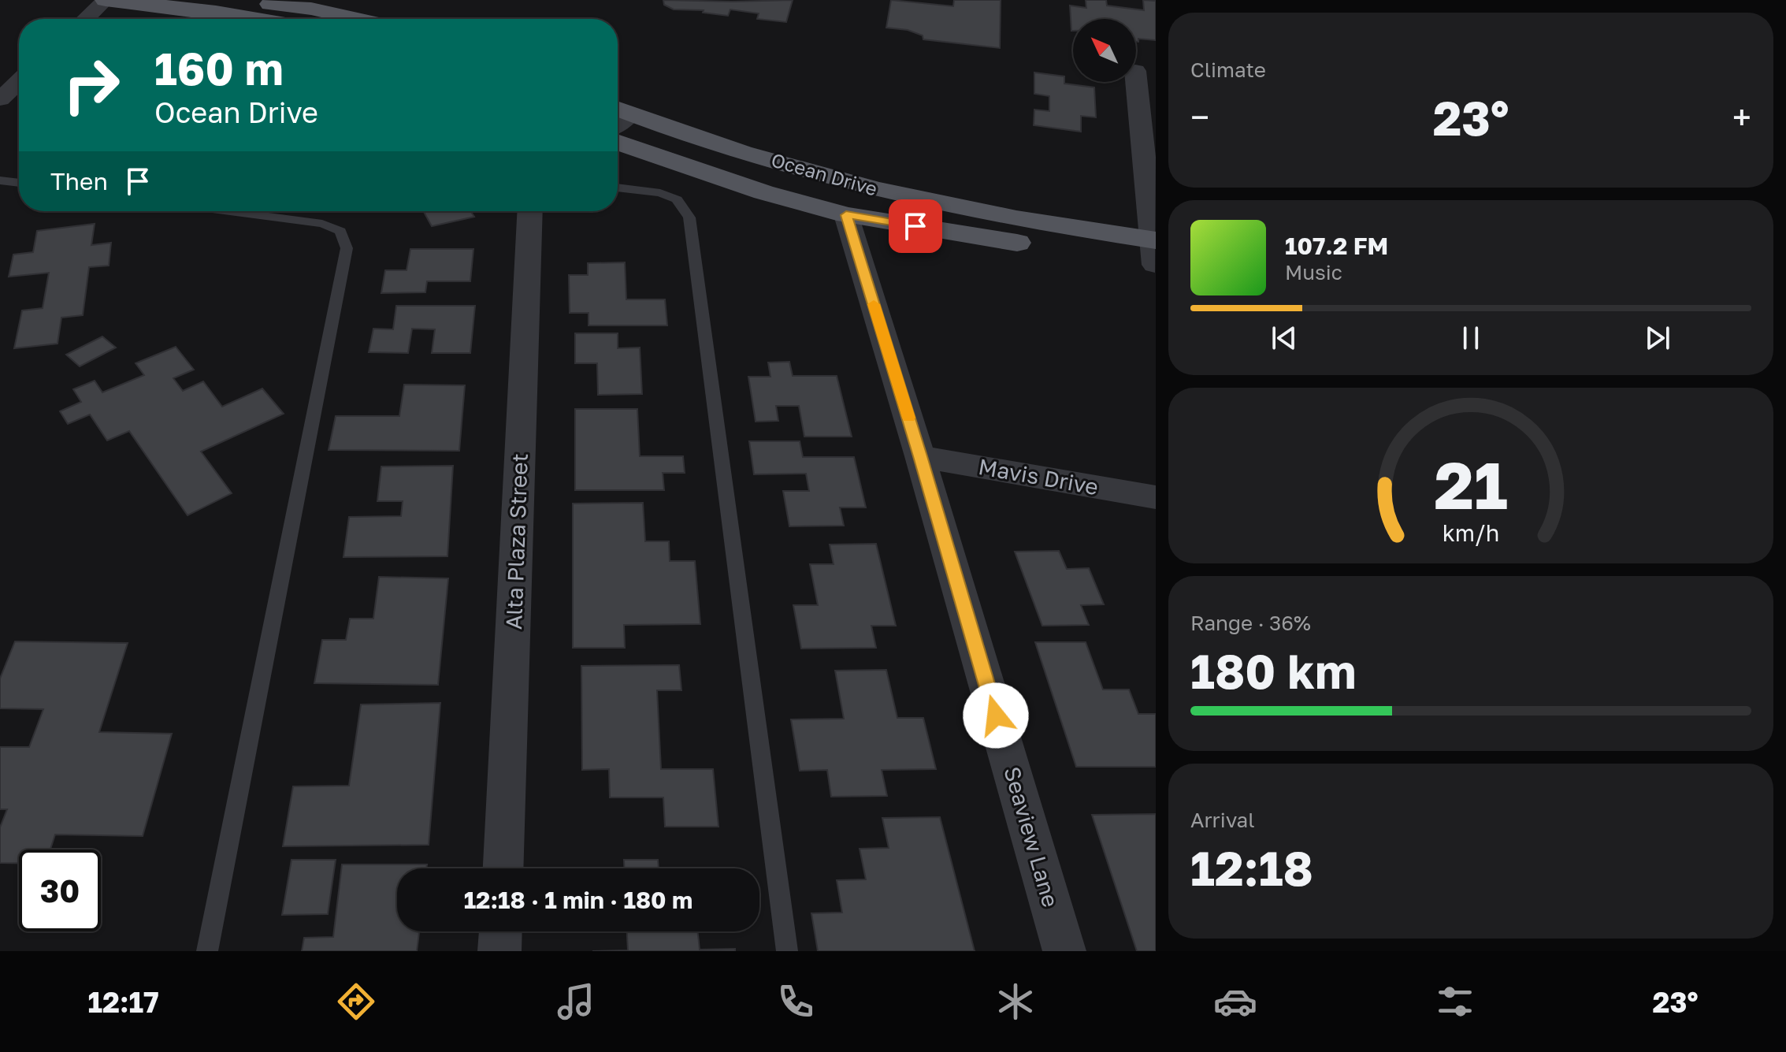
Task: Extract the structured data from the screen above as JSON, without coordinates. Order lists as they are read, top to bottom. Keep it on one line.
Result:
{"streets":{"main road":["Ocean Drive"],"street":["Mavis Drive","Alta Plaza Street","Seaview Lane"]},"crossings":[["Ocean Drive","Seaview Lane"],["Mavis Drive","Seaview Lane"]],"north":"top left","page":{"tile":["Climate",["Range · 36%","180 km"],["Arrival","12:18"]],"turn":["160 m","Ocean Drive"],"heat":["−","23°","+"],"then":"Then","song":["107.2 FM","Music"],"limit":"30","trip":"12:18 · 1 min · 180 m","tabs":["12:17","23°"],"gauge":["21","km/h"]}}
